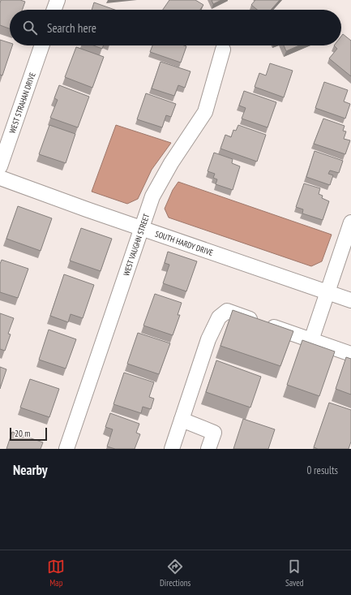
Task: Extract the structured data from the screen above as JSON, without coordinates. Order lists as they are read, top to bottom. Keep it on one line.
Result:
{"streets":{"street":["WEST STRAHAN DRIVE","SOUTH HARDY DRIVE","WEST VAUGHN STREET"]},"crossings":[["SOUTH HARDY DRIVE","WEST VAUGHN STREET"]],"scale_bar":"20 m","page":{"search":"Search here","scale":"20 m","heading":["Nearby","0 results"],"nav":["Map","Directions","Saved"]}}
